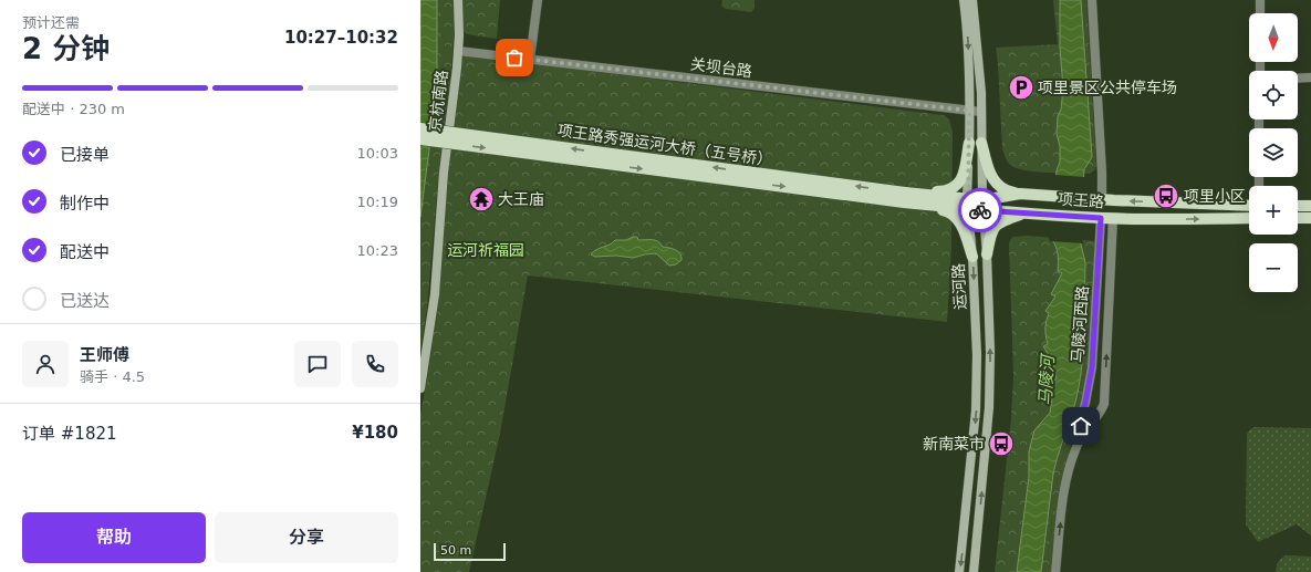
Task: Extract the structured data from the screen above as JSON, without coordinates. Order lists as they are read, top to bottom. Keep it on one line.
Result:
{"streets":{"main road":["项王路秀强运河大桥（五号桥）","项王路"],"street":["关坝台路","京杭南路","运河路","马陵河西路"]},"crossings":[["关坝台路","京杭南路"],["关坝台路","运河路"],["项王路秀强运河大桥（五号桥）","项王路"],["项王路","运河路"],["项王路","马陵河西路"]],"water":["马陵河"],"parks":["运河祈福园"],"places":{"parking":["项里景区公共停车场"],"bus stop":["项里小区","新南菜市"],"temple":["大王庙"]},"scale_bar":"50 m","north":"bottom","page":{"heading":["2 分钟","预计还需","10:27–10:32"],"panel":["王师傅","骑手 · 4.5","订单 #1821","¥180"],"map_buttons":["+","−"],"bar":"配送中 · 230 m","list":[["已接单","10:03"],["制作中","10:19"],["配送中","10:23"],"已送达"],"buttons":["帮助","分享"],"scale":"50 m"}}
